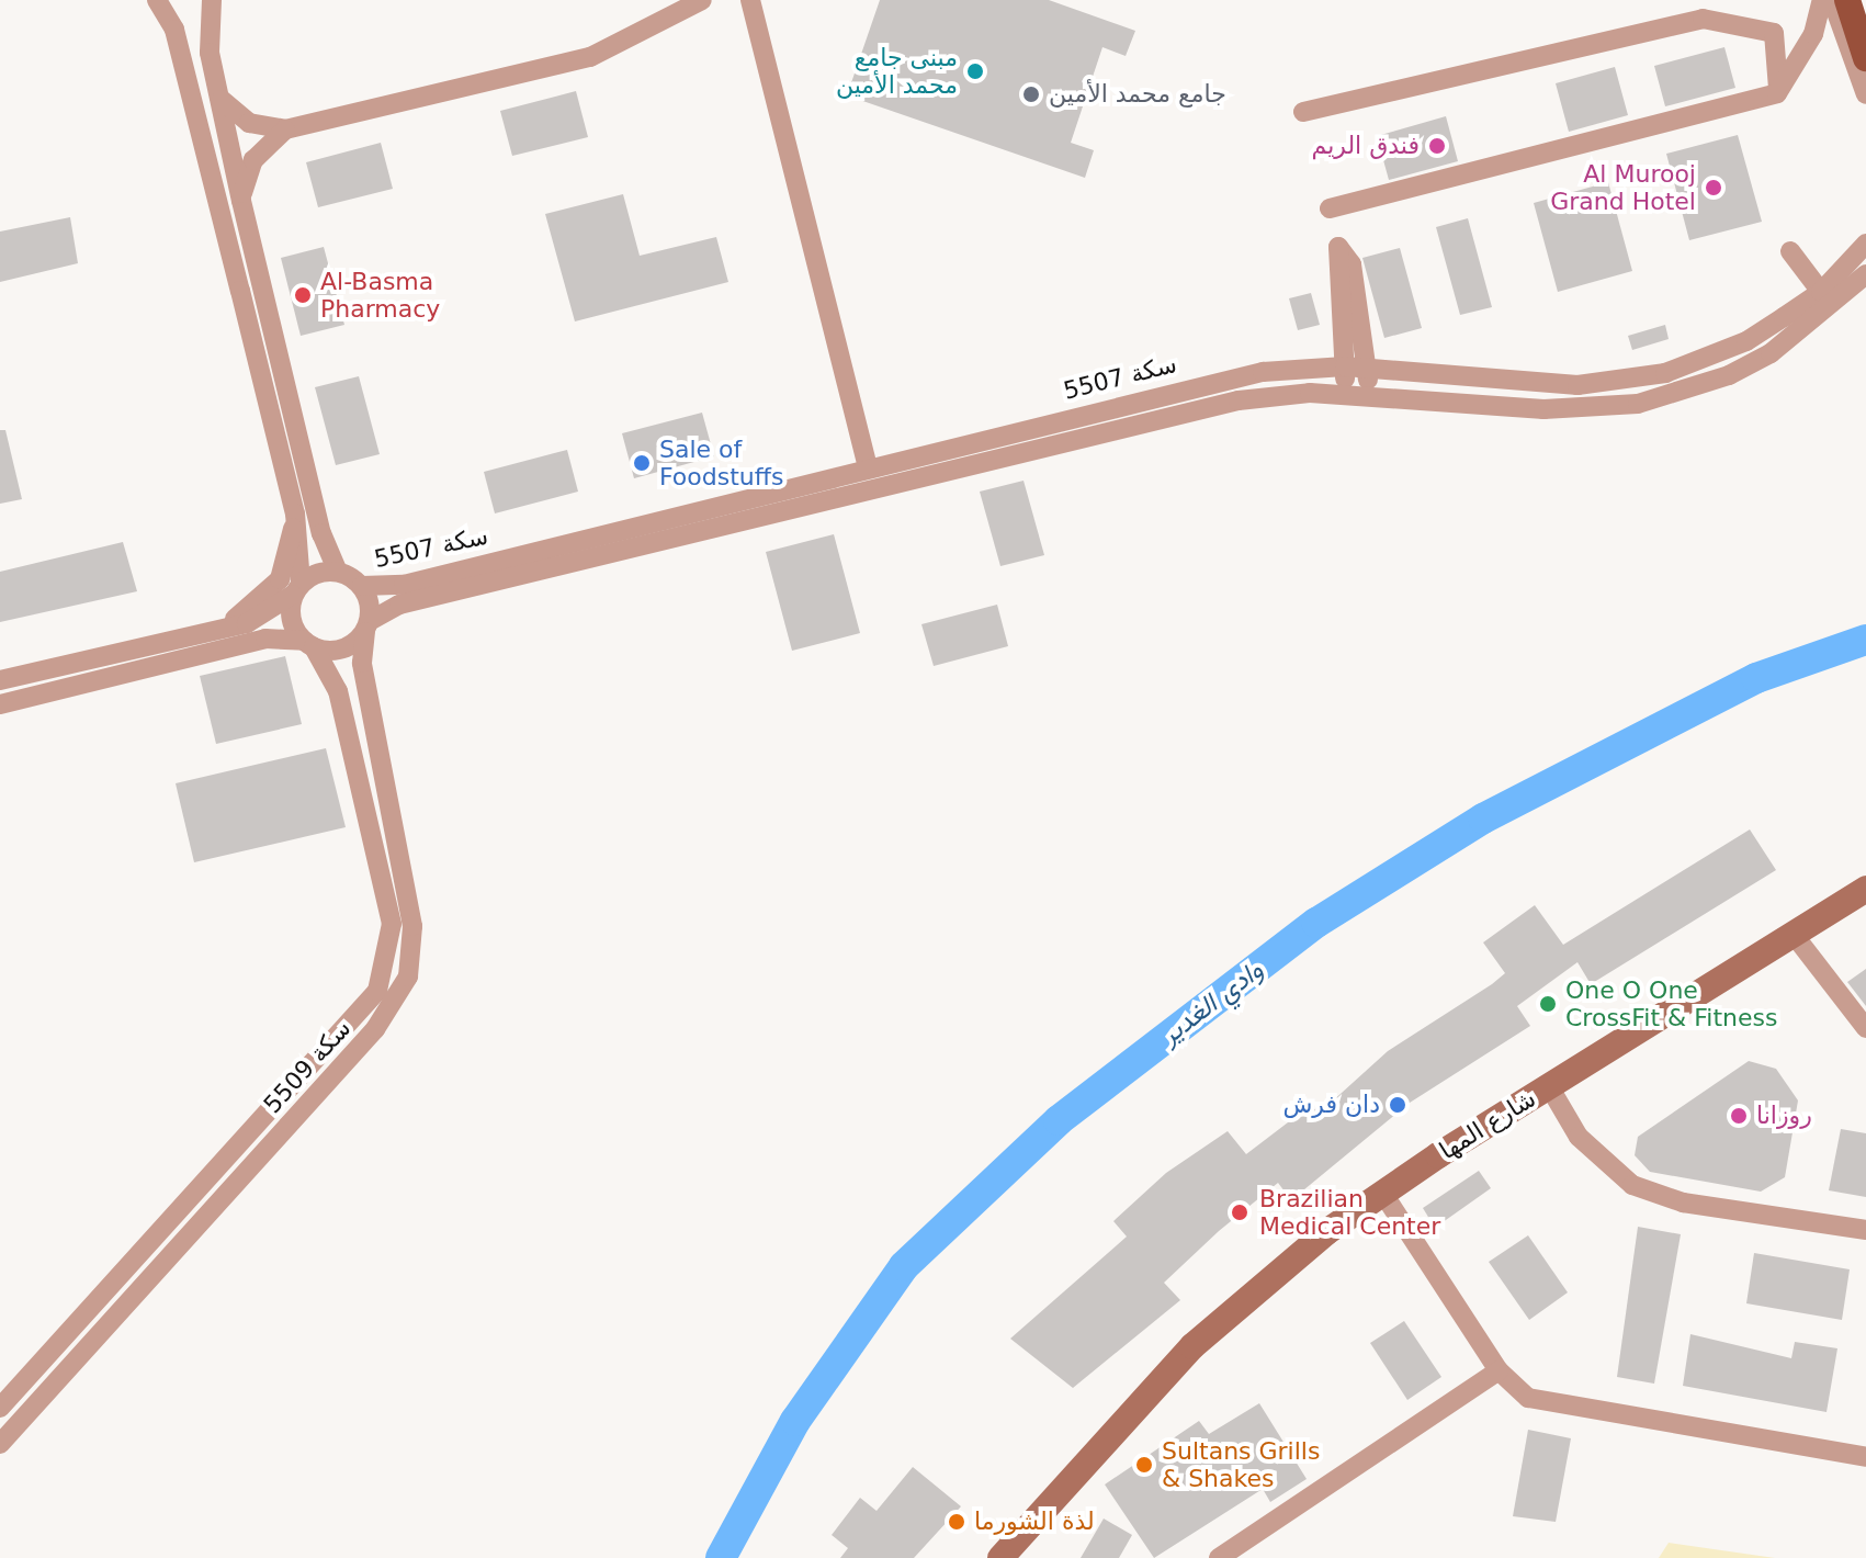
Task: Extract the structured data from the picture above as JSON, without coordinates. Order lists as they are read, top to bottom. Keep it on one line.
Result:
{"streets":{"street":["سكة 5507","سكة 5509","شارع المها"]},"crossings":[["سكة 5507","سكة 5509"]],"water":["وادي الغدير"],"places":["مبنى جامع محمد الأمين","جامع محمد الأمين","فندق الريم","Al Murooj Grand Hotel","Al-Basma Pharmacy","Sale of Foodstuffs","One O One CrossFit & Fitness","دان فرش","روزانا","Brazilian Medical Center","Sultans Grills & Shakes","لذة الشورما"]}
